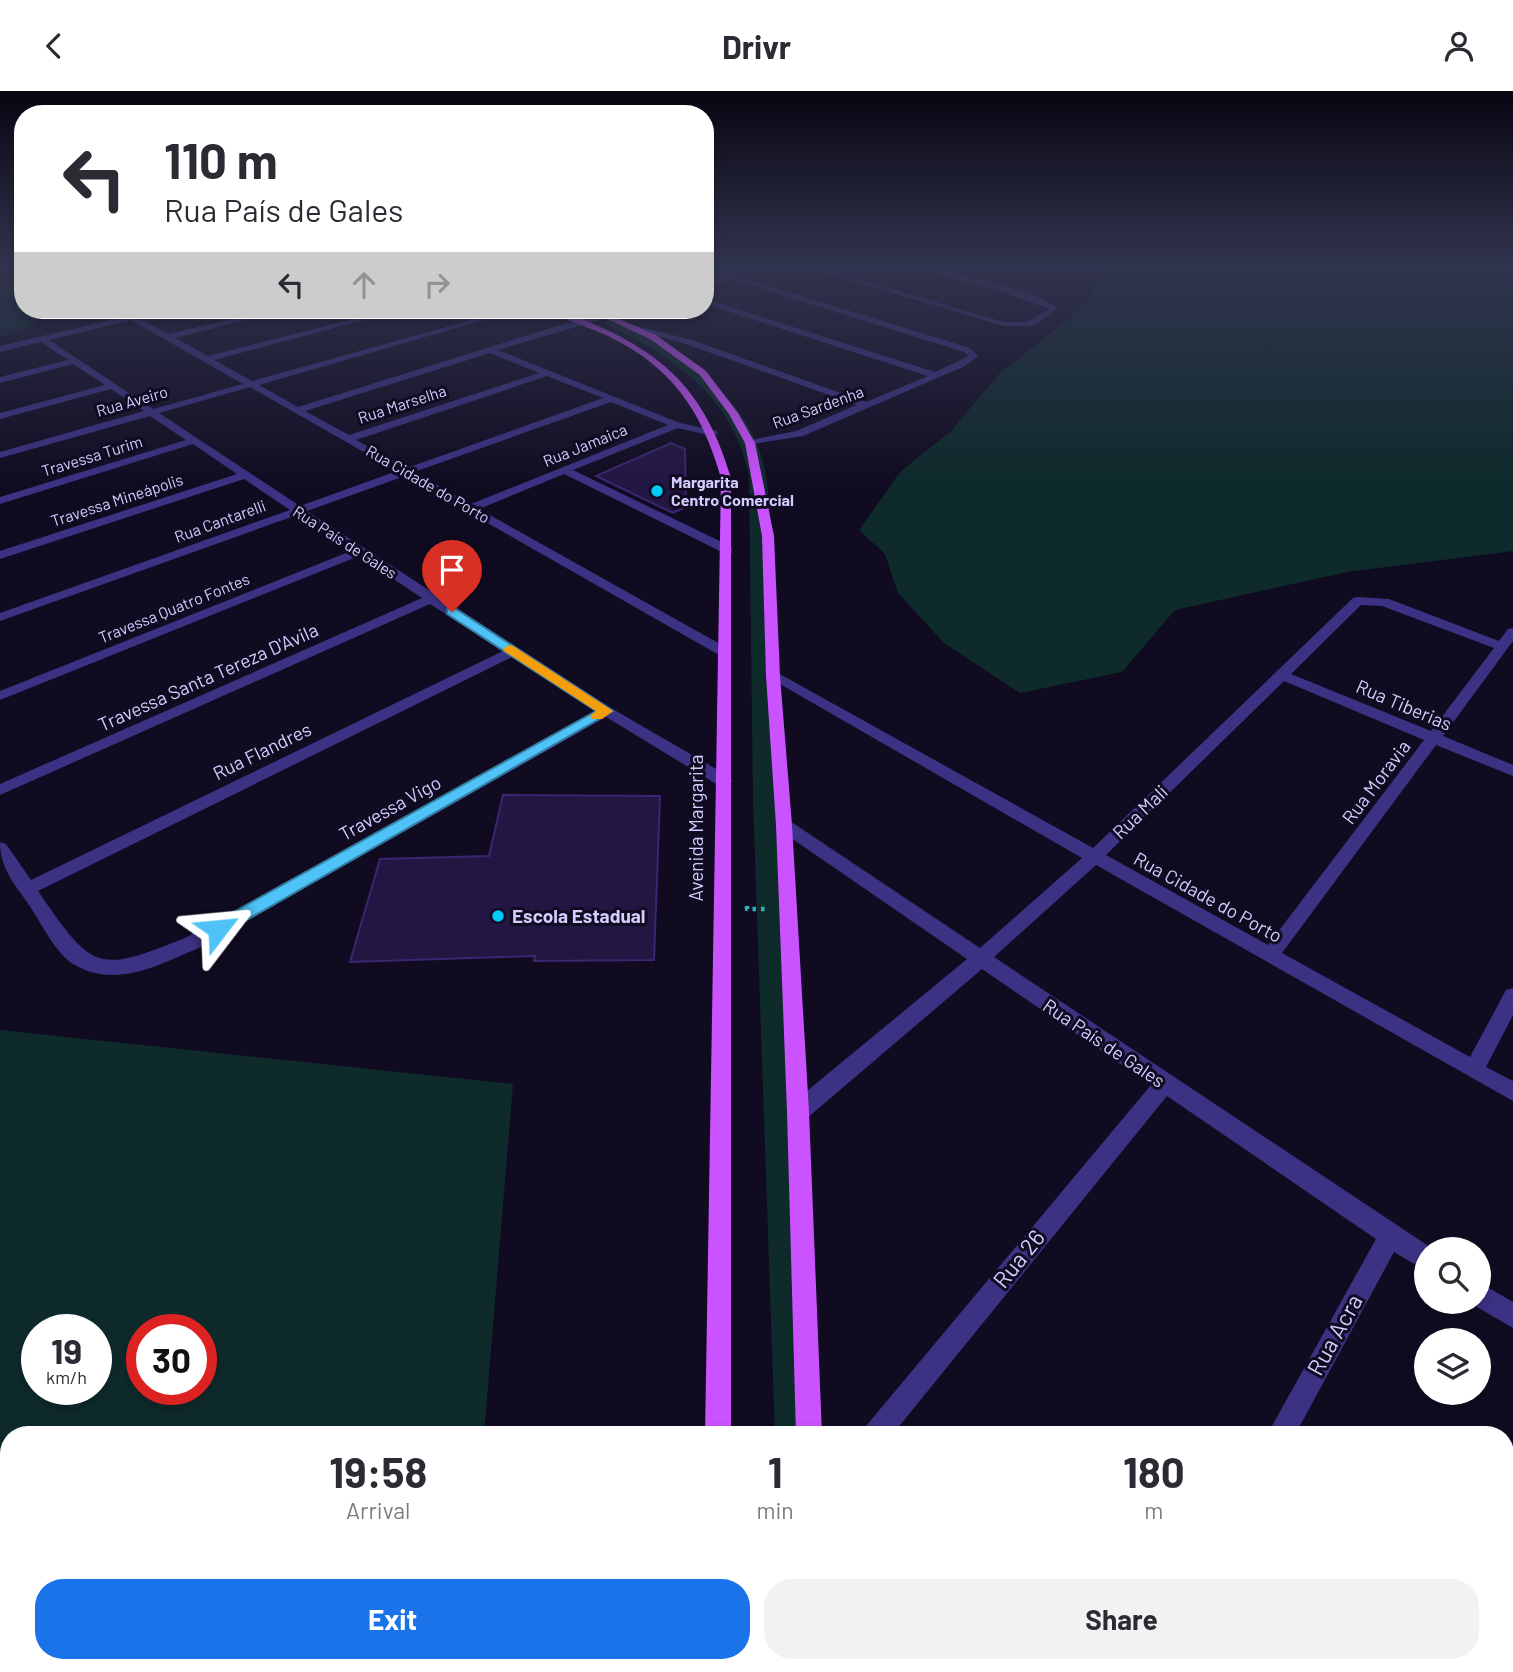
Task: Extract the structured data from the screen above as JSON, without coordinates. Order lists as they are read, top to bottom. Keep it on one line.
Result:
{"streets":{"main road":["Avenida Margarita"],"street":["Rua Aveiro","Rua Marselha","Rua Sardenha","Rua Jamaica","Travessa Turim","Rua Cidade do Porto","Travessa Mineápolis","Rua Cantarelli","Rua País de Gales","Travessa Quatro Fontes","Travessa Santa Tereza D'Avila","Rua Tiberias","Rua Flandres","Rua Moravia","Travessa Vigo","Rua Mali","Rua 26","Rua Acra"]},"crossings":[["Rua Aveiro","Rua Cidade do Porto"],["Rua Aveiro","Rua País de Gales"],["Rua Marselha","Rua Cidade do Porto"],["Rua Sardenha","Avenida Margarita"],["Rua Jamaica","Rua Cidade do Porto"],["Travessa Turim","Rua País de Gales"],["Rua Cidade do Porto","Rua Cantarelli"],["Rua Cidade do Porto","Rua Moravia"],["Rua Cidade do Porto","Rua Mali"],["Rua Cidade do Porto","Avenida Margarita"],["Travessa Mineápolis","Rua País de Gales"],["Rua Cantarelli","Rua País de Gales"],["Rua País de Gales","Travessa Quatro Fontes"],["Rua País de Gales","Travessa Santa Tereza D'Avila"],["Rua País de Gales","Rua Flandres"],["Rua País de Gales","Travessa Vigo"],["Rua País de Gales","Rua Mali"],["Rua País de Gales","Avenida Margarita"],["Rua País de Gales","Rua 26"],["Rua País de Gales","Rua Acra"],["Rua Tiberias","Rua Moravia"],["Rua Tiberias","Rua Mali"],["Rua Flandres","Travessa Vigo"],["Rua Moravia","Rua Mali"],["Rua Mali","Avenida Margarita"]],"places":["Margarita Centro Comercial","Escola Estadual"],"page":{"header":"Drivr","turn":["110 m","Rua País de Gales"],"speed":"19 km/h","limit":"30","eta":["19:58","Arrival","1","min","180","m"],"buttons":["Exit","Share"]}}
